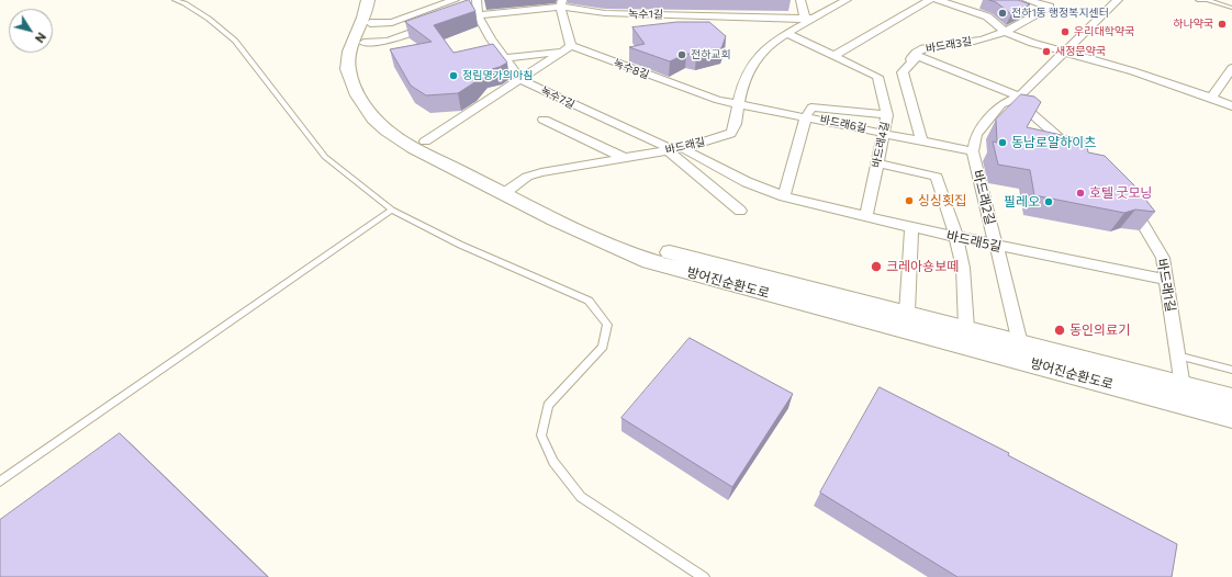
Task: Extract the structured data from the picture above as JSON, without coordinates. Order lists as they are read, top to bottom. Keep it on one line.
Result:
{"streets":{"main road":["방어진순환도로"],"street":["녹수1길","바드래3길","녹수8길","녹수7길","바드래6길","바드래4길","바드래길","바드래2길","바드래5길","바드래1길"]},"crossings":[["녹수1길","녹수7길"],["녹수1길","바드래길"],["녹수8길","바드래6길"],["녹수8길","바드래길"],["녹수7길","바드래길"],["녹수7길","바드래5길"],["바드래6길","바드래4길"],["바드래6길","바드래길"],["바드래6길","바드래2길"],["바드래4길","바드래길"],["바드래4길","바드래5길"],["바드래길","바드래5길"],["바드래길","방어진순환도로"],["바드래2길","바드래5길"],["바드래2길","방어진순환도로"],["바드래5길","바드래1길"],["방어진순환도로","바드래1길"]],"places":["전하1동 행정복지센터","하나약국","우리대학약국","새정문약국","전하교회","정림명가의아침","동남로얄하이츠","호텔 굿모닝","싱싱횟집","필레오","크레아숑보떼","동인의료기"],"north":"bottom right"}
